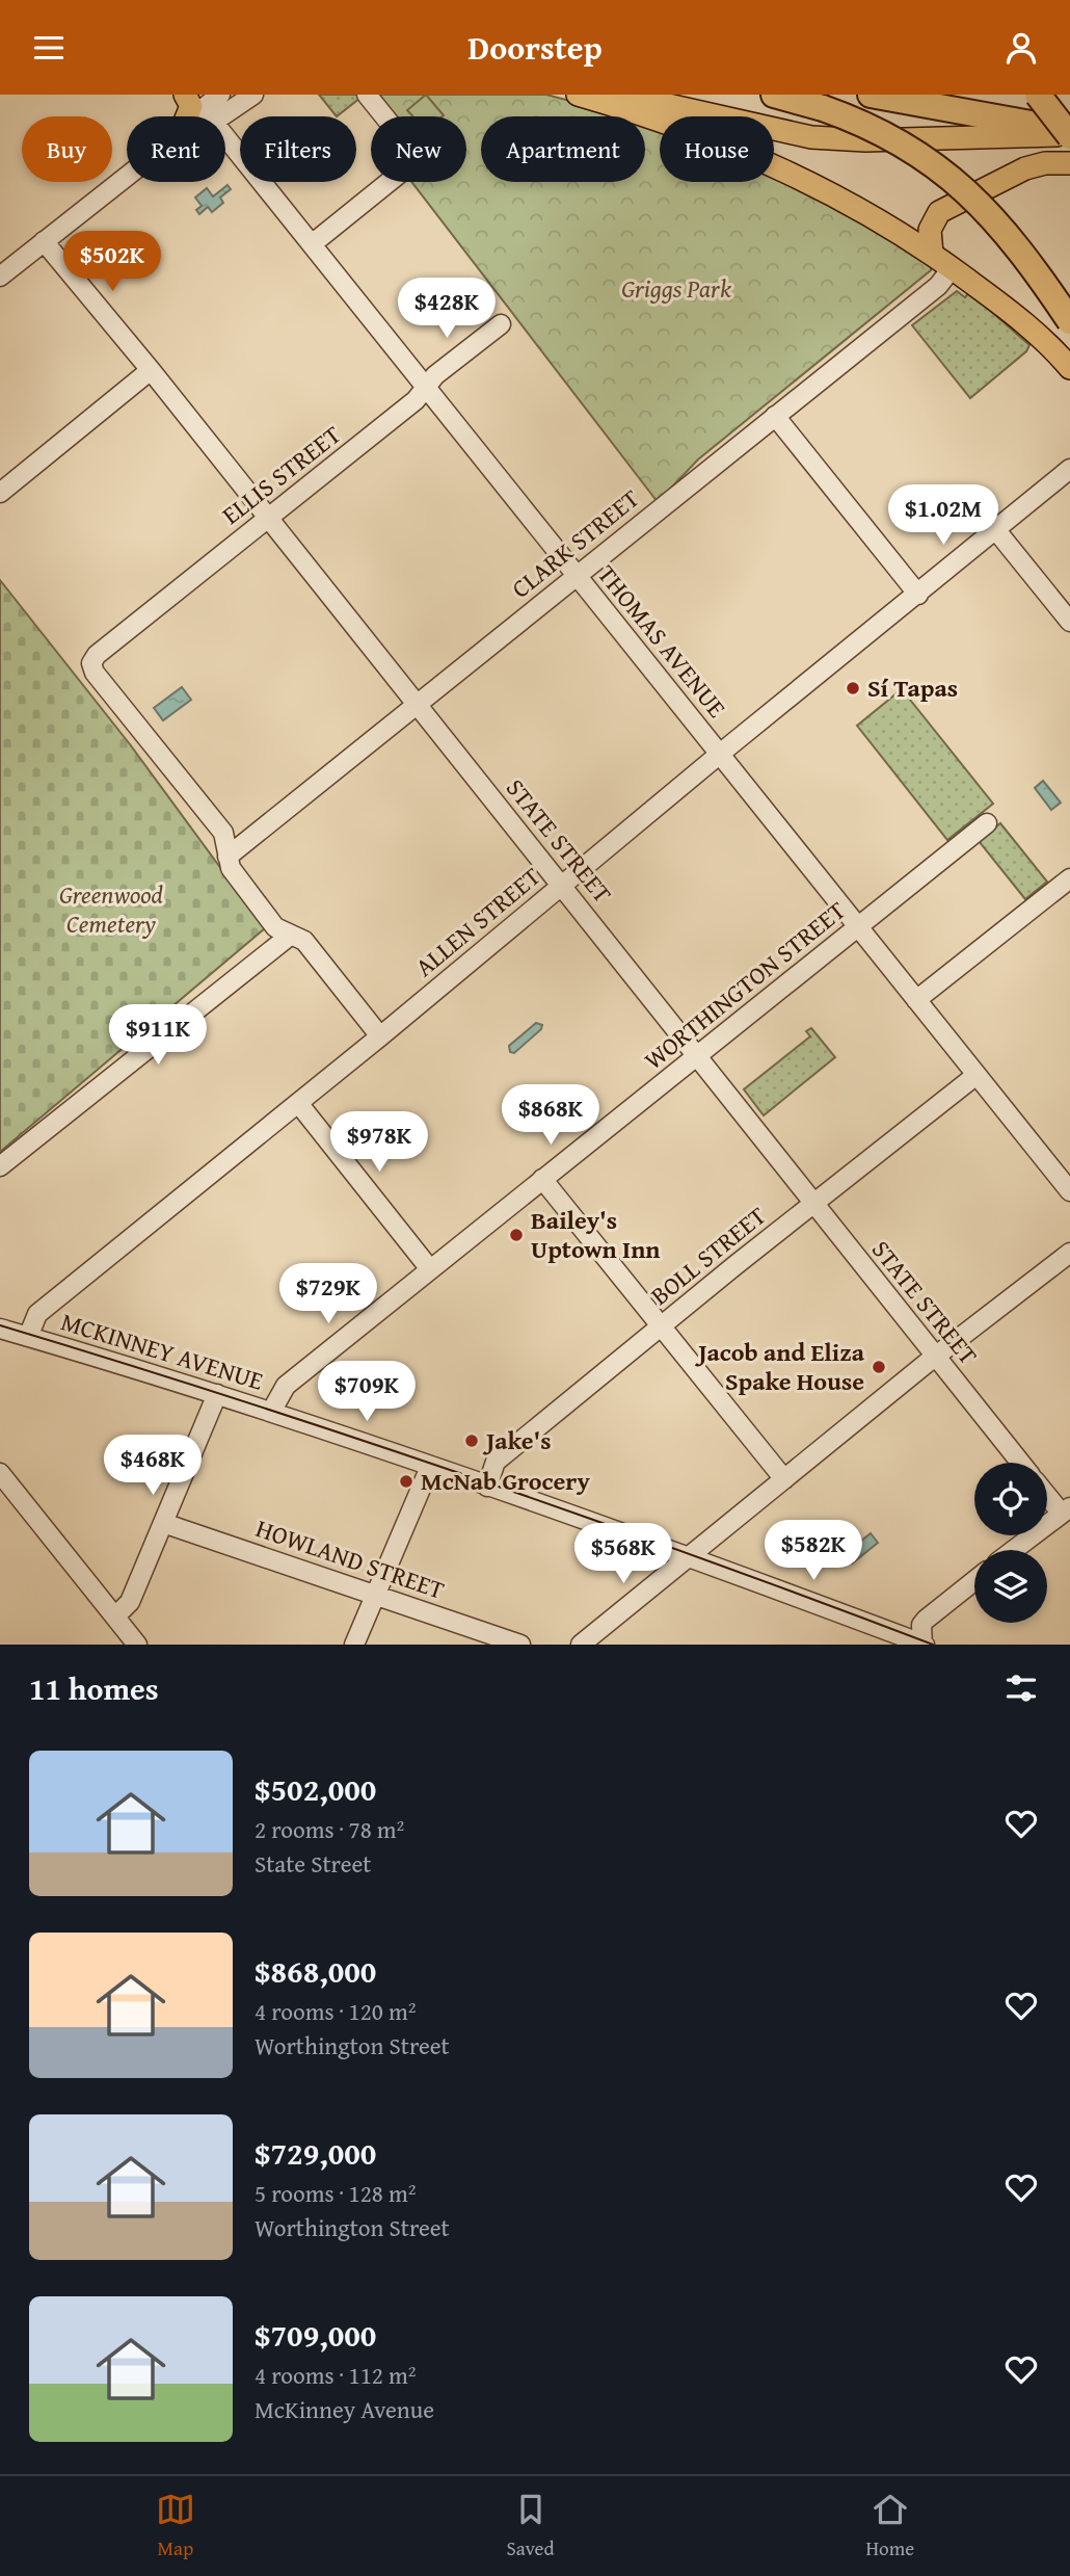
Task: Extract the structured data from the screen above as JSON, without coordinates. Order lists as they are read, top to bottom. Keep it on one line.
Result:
{"streets":{"street":["ELLIS STREET","CLARK STREET","THOMAS AVENUE","STATE STREET","ALLEN STREET","WORTHINGTON STREET","BOLL STREET","MCKINNEY AVENUE","HOWLAND STREET"]},"crossings":[["ELLIS STREET","CLARK STREET"],["ELLIS STREET","THOMAS AVENUE"],["ELLIS STREET","STATE STREET"],["CLARK STREET","THOMAS AVENUE"],["CLARK STREET","STATE STREET"],["THOMAS AVENUE","ALLEN STREET"],["THOMAS AVENUE","WORTHINGTON STREET"],["THOMAS AVENUE","BOLL STREET"],["STATE STREET","ALLEN STREET"],["STATE STREET","WORTHINGTON STREET"],["STATE STREET","BOLL STREET"],["ALLEN STREET","MCKINNEY AVENUE"],["WORTHINGTON STREET","MCKINNEY AVENUE"],["BOLL STREET","MCKINNEY AVENUE"]],"parks":["Griggs Park","Greenwood Cemetery"],"places":["Sí Tapas","Bailey's Uptown Inn","Jacob and Eliza Spake House","Jake's","McNab Grocery"],"page":{"header":"Doorstep","chip":["Buy","Rent","Filters","New","Apartment","House"],"price":["$502K","$428K","$1.02M","$911K","$868K","$978K","$729K","$709K","$468K","$582K","$568K"],"heading":"11 homes","list":[{"name":"$502,000","note":"2 rooms · 78 m² · State Street"},{"name":"$868,000","note":"4 rooms · 120 m² · Worthington Street"},{"name":"$729,000","note":"5 rooms · 128 m² · Worthington Street"},{"name":"$709,000","note":"4 rooms · 112 m² · McKinney Avenue"}],"tabs":["Map","Saved","Home"]}}
